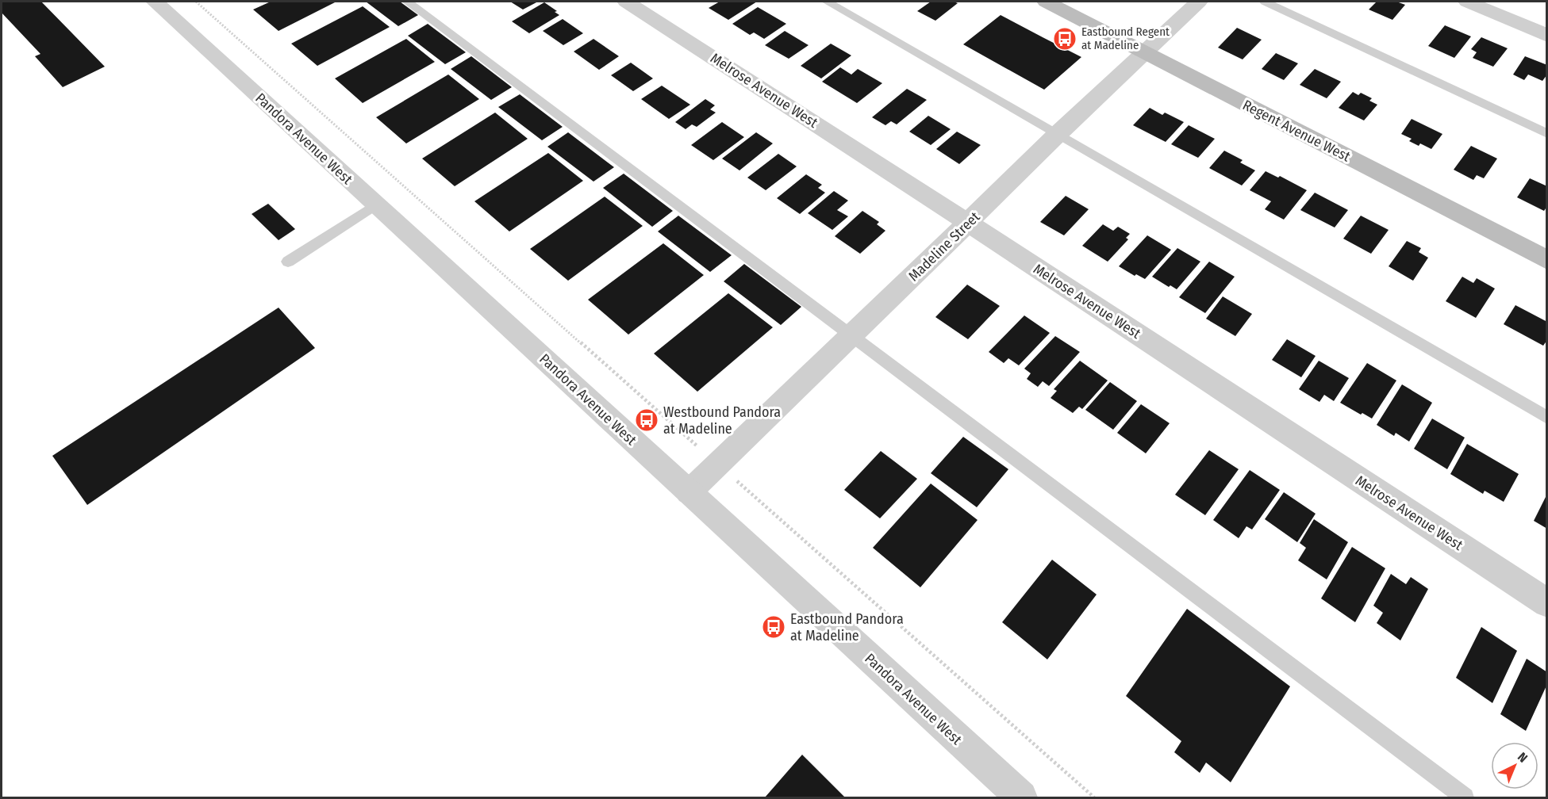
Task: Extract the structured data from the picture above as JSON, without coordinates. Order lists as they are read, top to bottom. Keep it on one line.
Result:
{"streets":{"main road":["Regent Avenue West"],"street":["Melrose Avenue West","Pandora Avenue West","Madeline Street"]},"crossings":[["Melrose Avenue West","Madeline Street"],["Regent Avenue West","Madeline Street"],["Pandora Avenue West","Madeline Street"]],"places":{"bus stop":["Eastbound Regent at Madeline","Westbound Pandora at Madeline","Eastbound Pandora at Madeline"]},"north":"top right"}
